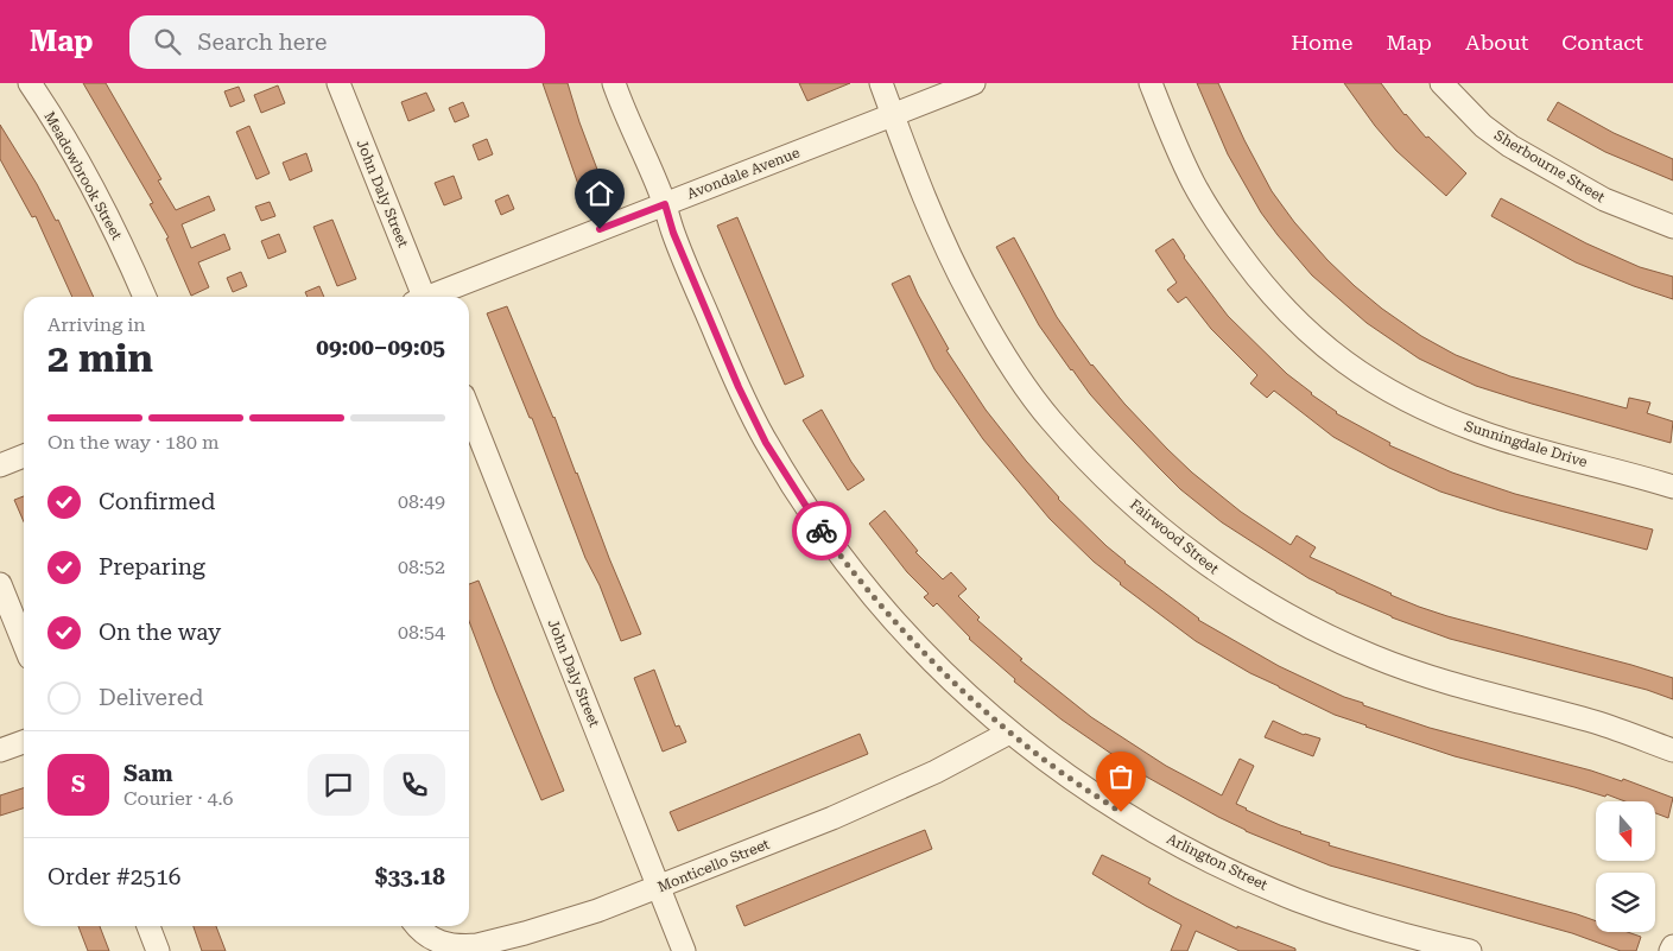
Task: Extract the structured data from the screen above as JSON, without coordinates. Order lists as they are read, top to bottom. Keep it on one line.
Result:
{"streets":{"street":["Sherbourne Street","Avondale Avenue","Meadowbrook Street","John Daly Street","Sunningdale Drive","Fairwood Street","Arlington Street","Monticello Street"]},"crossings":[["Avondale Avenue","Fairwood Street"],["Avondale Avenue","Arlington Street"],["John Daly Street","Monticello Street"],["Arlington Street","Monticello Street"]],"north":"bottom","page":{"header":"Map","search":"Search here","nav":["Home","Map","About","Contact"],"heading":["2 min","Arriving in","09:00–09:05"],"panel":["Sam","Courier · 4.6","Order #2516","$33.18"],"bar":"On the way · 180 m","list":[["Confirmed","08:49"],["Preparing","08:52"],["On the way","08:54"],"Delivered"],"round":"S"}}
